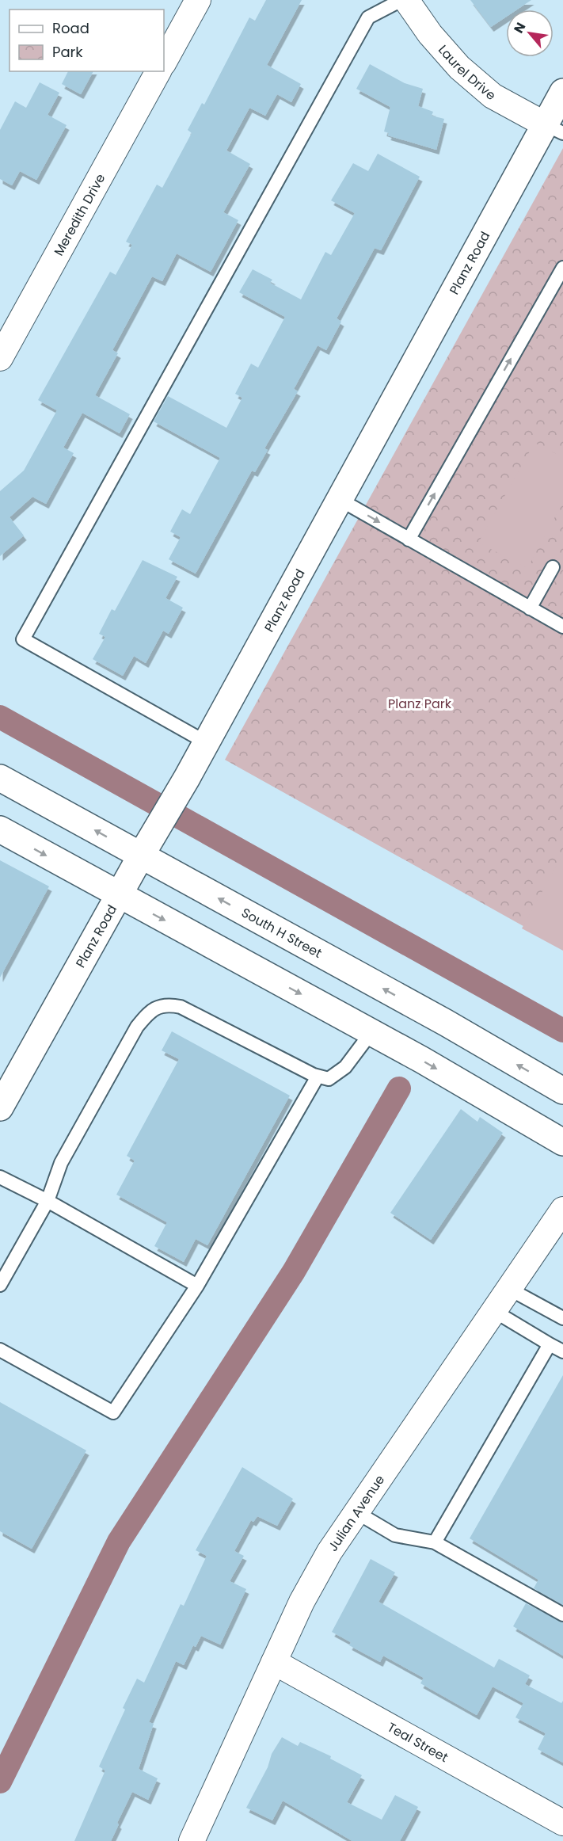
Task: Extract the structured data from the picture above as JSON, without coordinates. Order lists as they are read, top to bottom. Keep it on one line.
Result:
{"streets":{"street":["Laurel Drive","Meredith Drive","Planz Road","South H Street","Julian Avenue","Teal Street"]},"crossings":[["Laurel Drive","Planz Road"],["Planz Road","South H Street"],["Julian Avenue","Teal Street"]],"parks":["Planz Park"],"legend":["Road","Park"],"north":"top left"}
